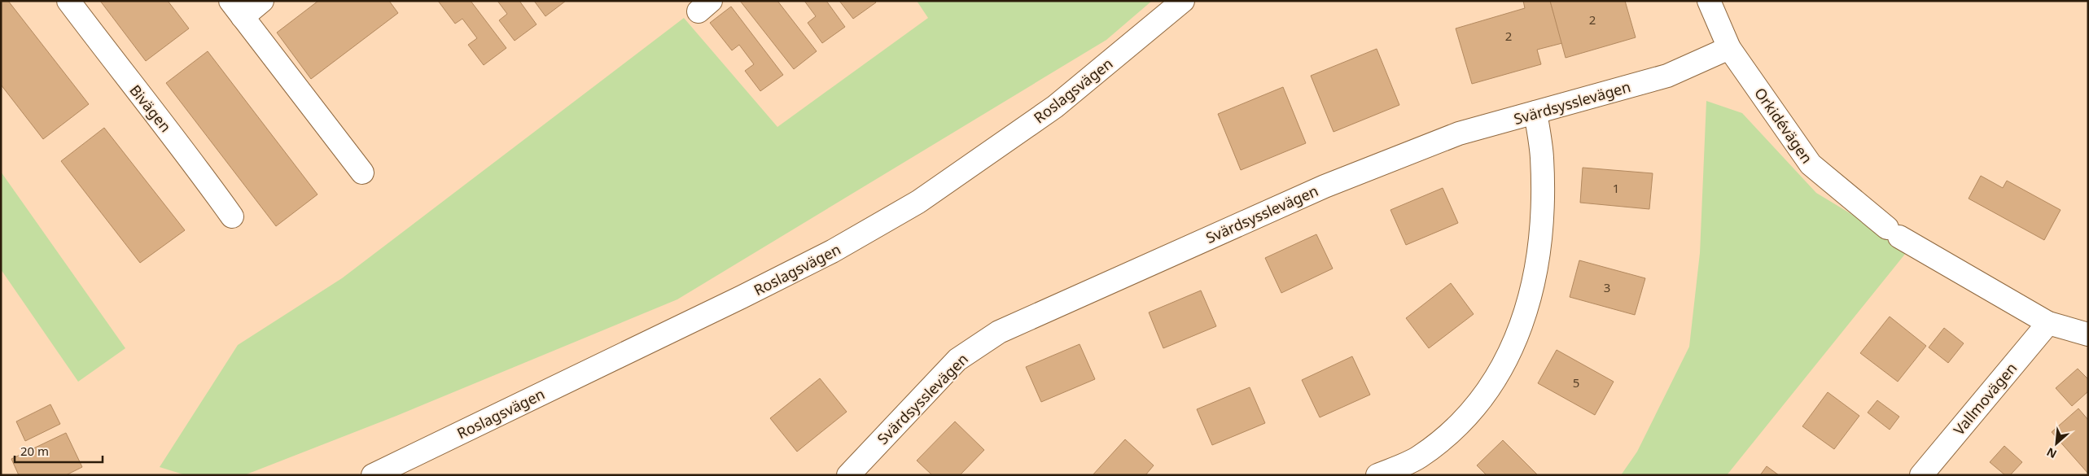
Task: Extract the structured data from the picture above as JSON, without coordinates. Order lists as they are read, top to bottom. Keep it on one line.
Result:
{"streets":{"street":["Roslagsvägen","Svärdsysslevägen","Bivägen","Orkidévägen","Vallmovägen"]},"crossings":[["Svärdsysslevägen","Orkidévägen"],["Orkidévägen","Vallmovägen"]],"house_numbers":["2","2","1","3","5"],"scale_bar":"20 m","north":"bottom left"}
